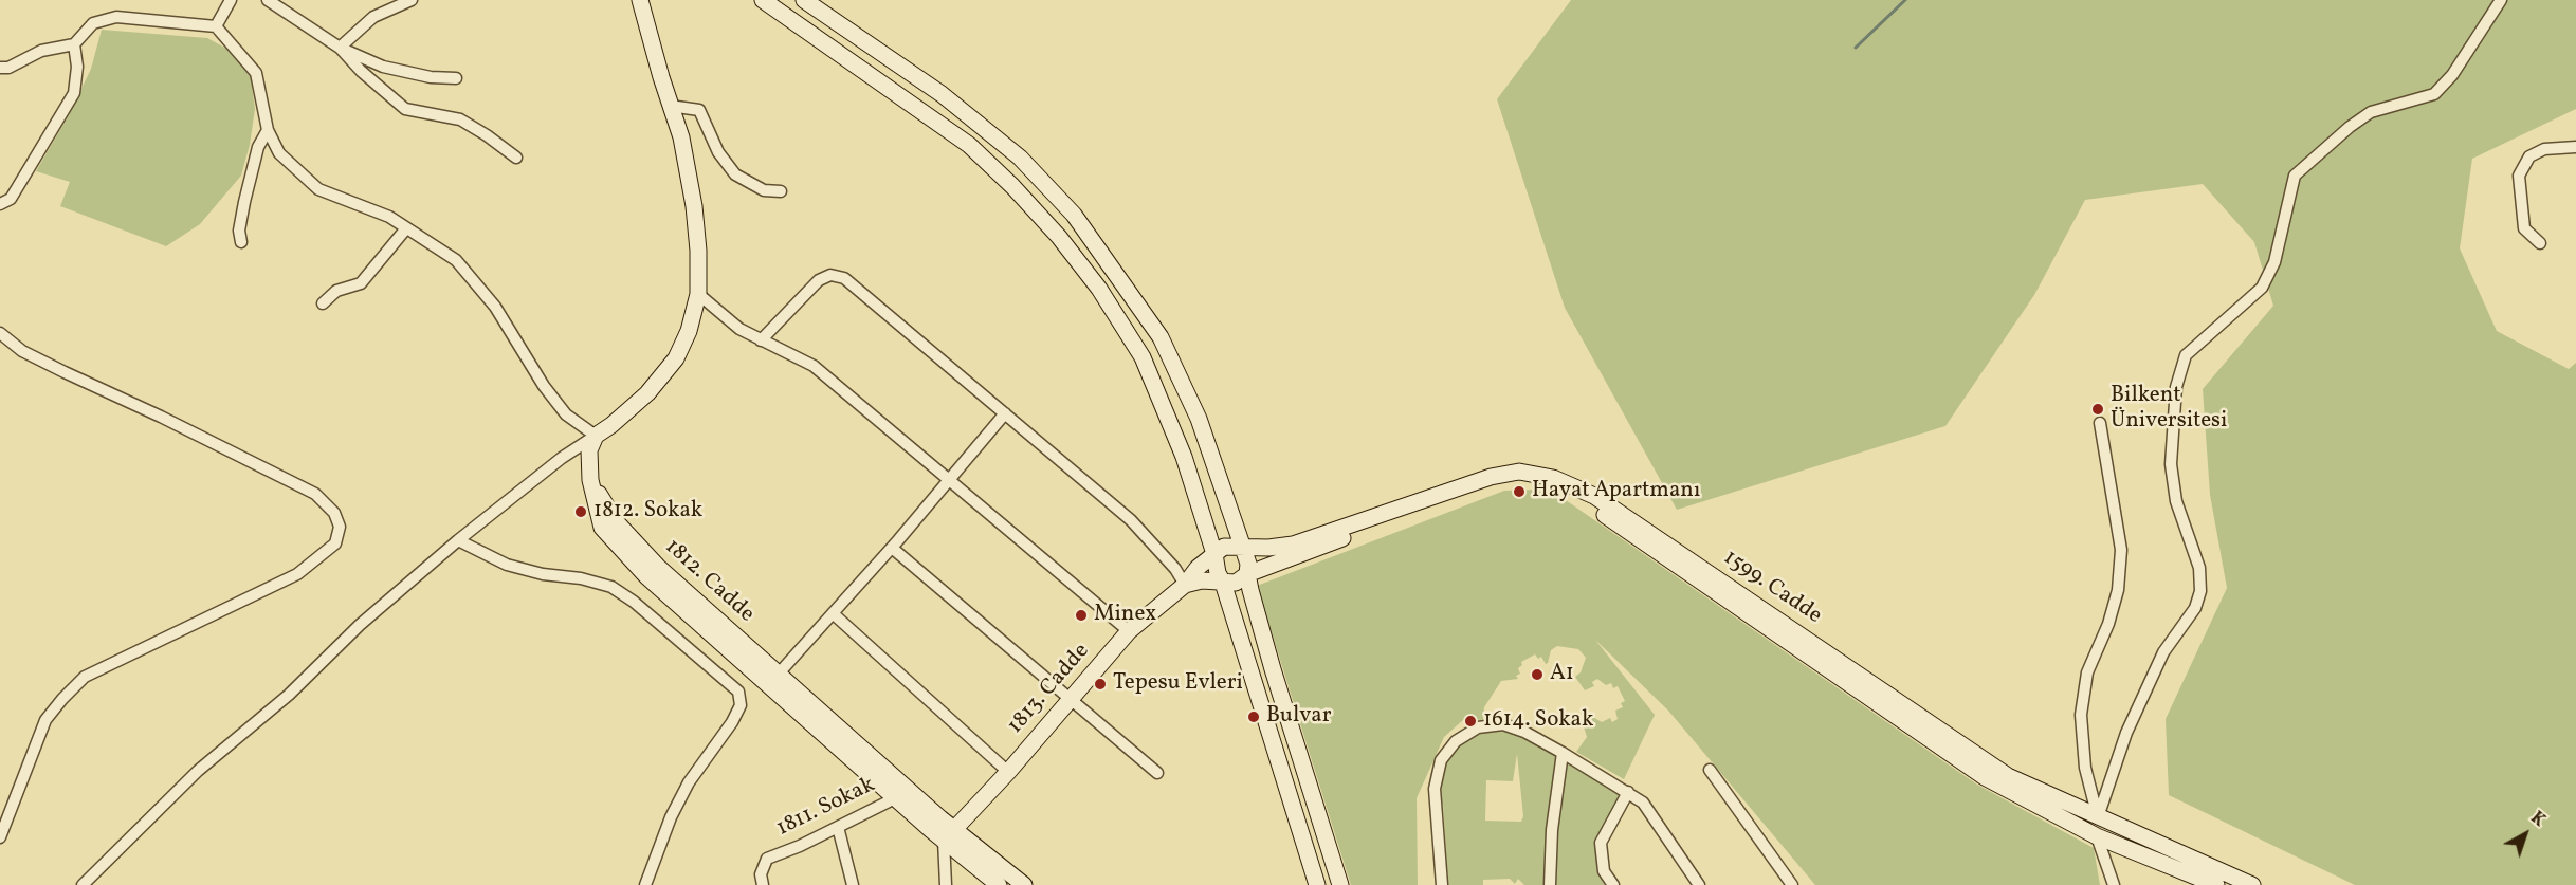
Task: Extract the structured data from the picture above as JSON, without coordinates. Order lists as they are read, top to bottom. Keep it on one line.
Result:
{"streets":{"street":["1812. Cadde","1599. Cadde","1813. Cadde","1811. Sokak"]},"crossings":[["1812. Cadde","1813. Cadde"],["1812. Cadde","1811. Sokak"],["1599. Cadde","1813. Cadde"]],"places":["Bilkent Üniversitesi","Hayat Apartmanı","1812. Sokak","Minex","A1","Tepesu Evleri","Bulvar","1614. Sokak"],"north":"top right"}
